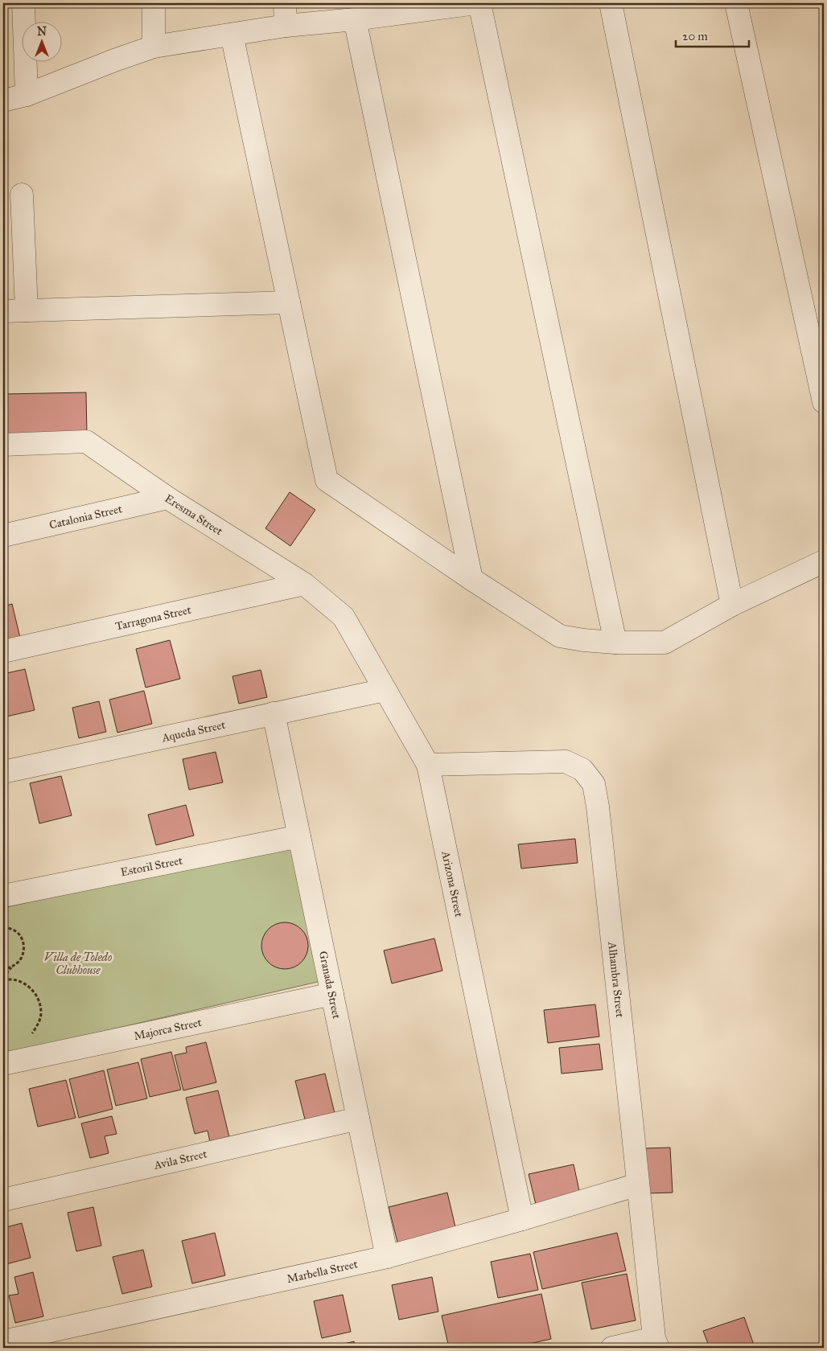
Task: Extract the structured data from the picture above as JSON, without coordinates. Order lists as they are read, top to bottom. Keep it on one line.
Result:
{"streets":{"street":["Eresma Street","Catalonia Street","Tarragona Street","Aqueda Street","Estoril Street","Arizona Street","Alhambra Street","Granada Street","Majorca Street","Avila Street","Marbella Street"]},"crossings":[["Eresma Street","Catalonia Street"],["Eresma Street","Tarragona Street"],["Eresma Street","Arizona Street"],["Tarragona Street","Arizona Street"],["Aqueda Street","Arizona Street"],["Aqueda Street","Granada Street"],["Estoril Street","Granada Street"],["Arizona Street","Alhambra Street"],["Arizona Street","Marbella Street"],["Alhambra Street","Marbella Street"],["Granada Street","Majorca Street"],["Granada Street","Avila Street"],["Granada Street","Marbella Street"]],"parks":["Villa de Toledo Clubhouse"],"scale_bar":"20 m","north":"top"}
